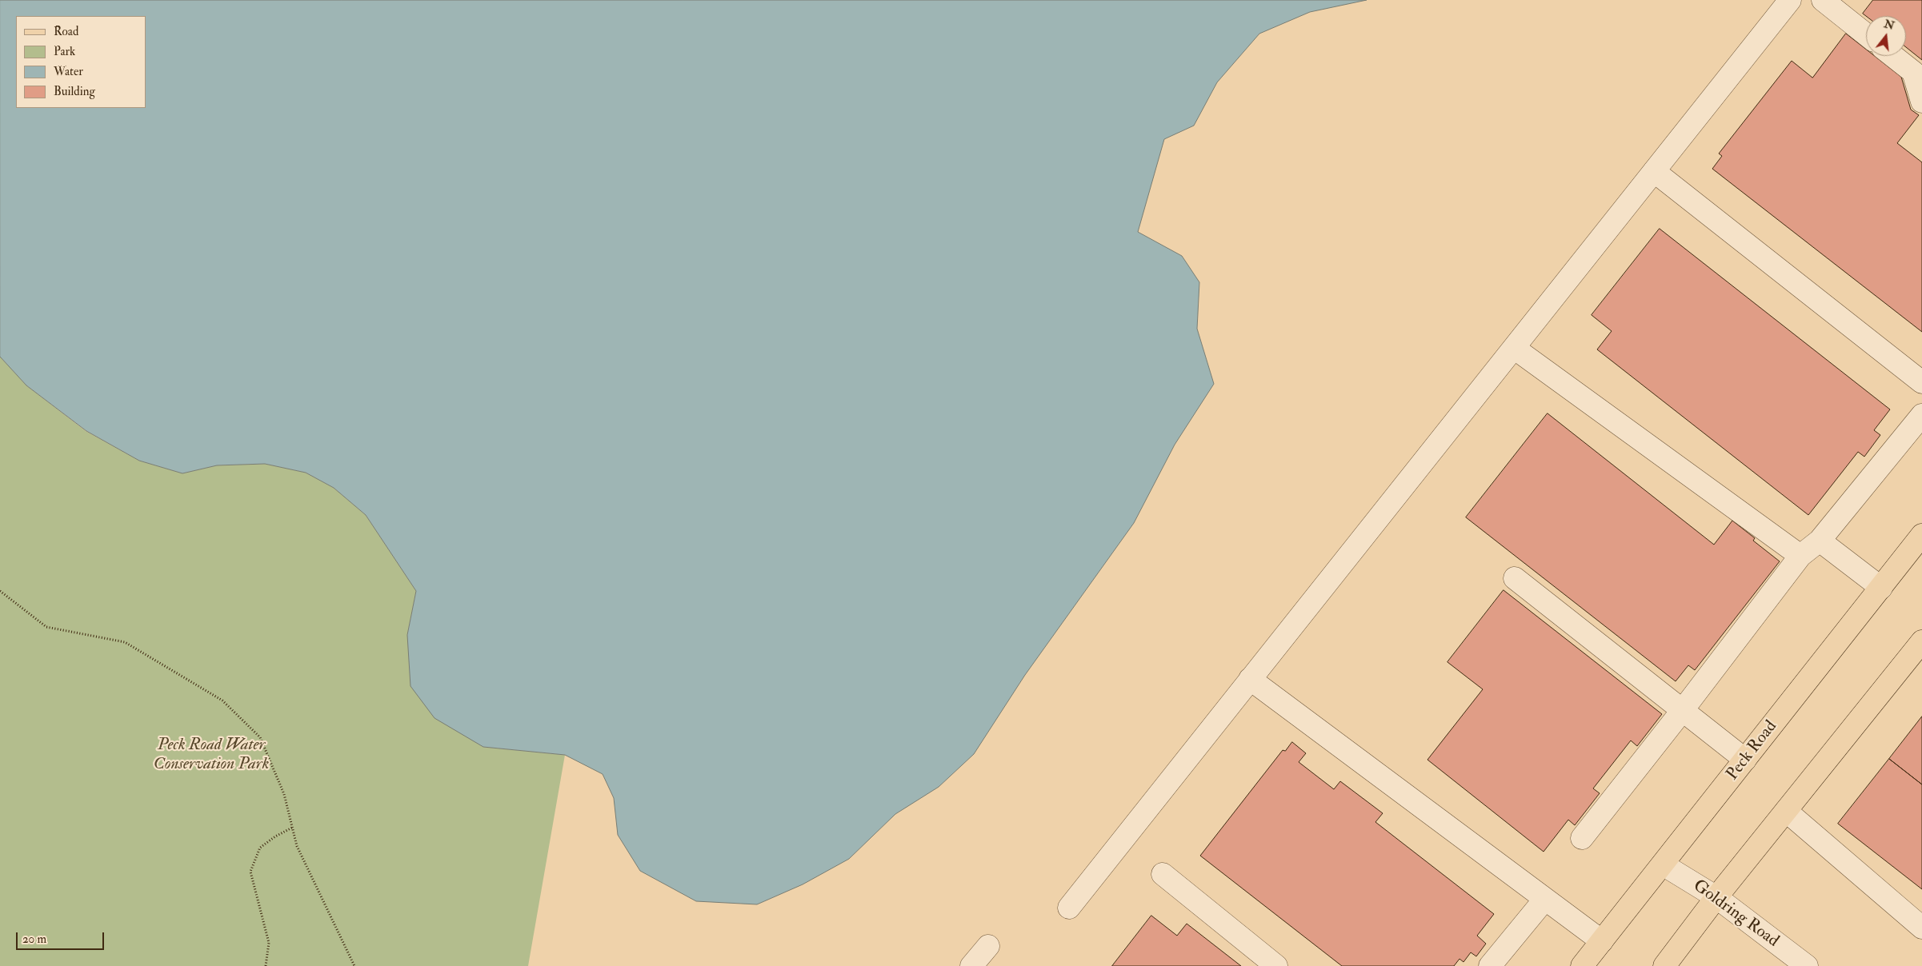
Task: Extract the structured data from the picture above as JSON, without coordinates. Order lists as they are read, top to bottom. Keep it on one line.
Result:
{"streets":{"main road":["Peck Road"],"street":["Goldring Road"]},"crossings":[["Peck Road","Goldring Road"]],"parks":["Peck Road Water Conservation Park"],"legend":["Road","Park","Water","Building"],"scale_bar":"20 m","north":"top"}
